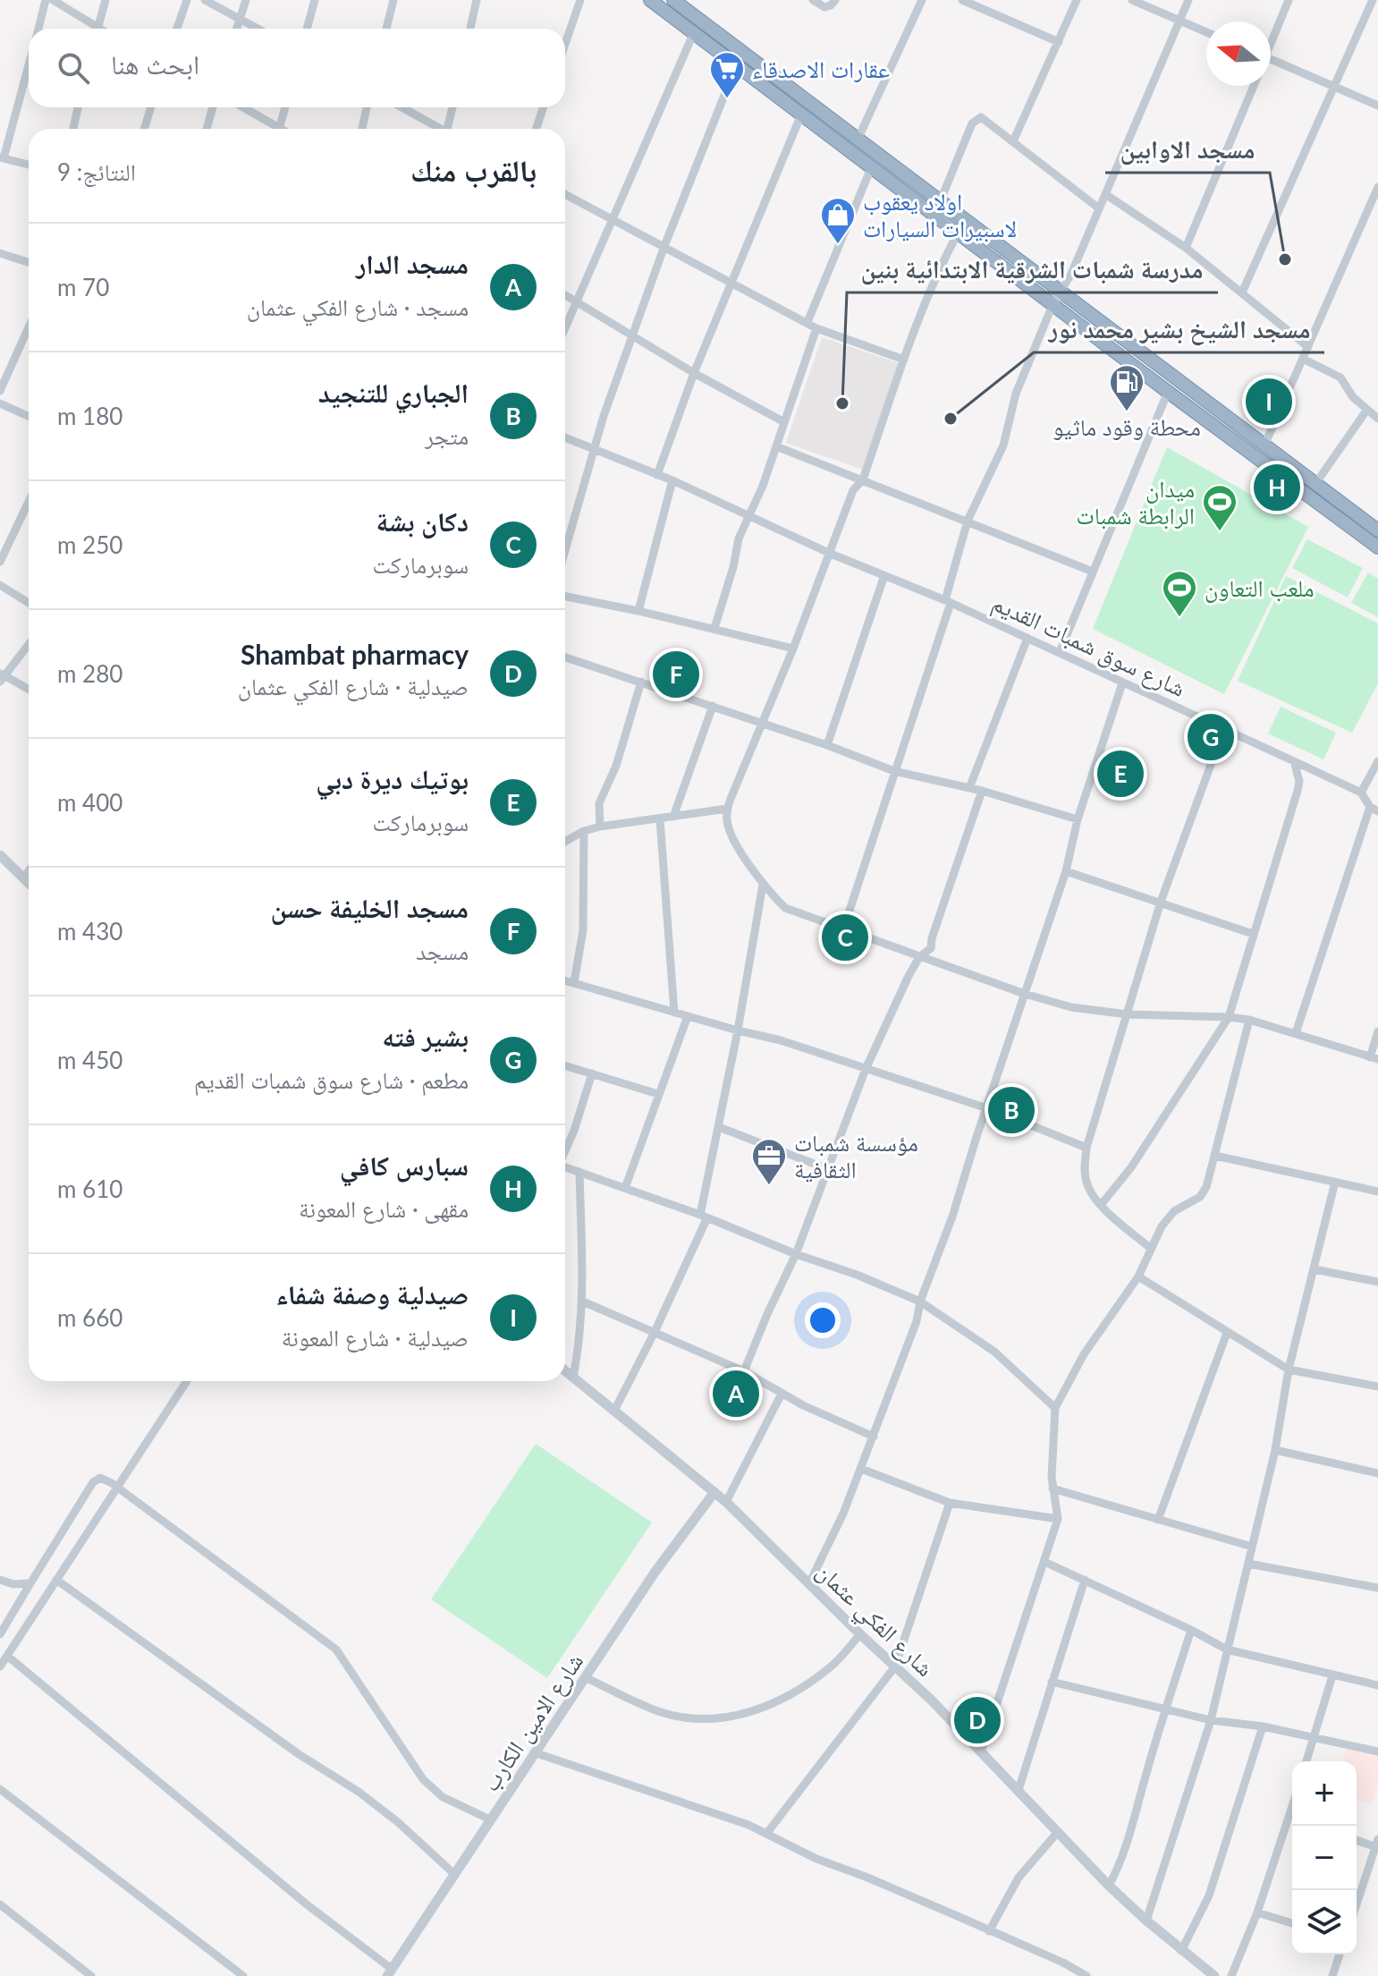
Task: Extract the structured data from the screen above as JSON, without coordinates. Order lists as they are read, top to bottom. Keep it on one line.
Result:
{"streets":{"street":["شارع سوق شمبات القديم","شارع الفكي عثمان","شارع الامين الكارب"]},"crossings":[["شارع الفكي عثمان","شارع الامين الكارب"]],"places":{"supermarket":["عقارات الاصدقاء"],"shop":["اولاد يعقوب لاسبيرات السيارات"],"other":["مسجد الاوابين","مدرسة شمبات الشرقية الابتدائية بنين","مسجد الشيخ بشير محمد نور"],"fuel station":["محطة وقود ماثيو"],"sports":["ميدان الرابطة شمبات","ملعب التعاون"],"office":["مؤسسة شمبات الثقافية"]},"north":"left","page":{"search":"ابحث هنا","heading":["بالقرب منك","النتائج: 9"],"list":[{"mark":"A","name":"مسجد الدار","note":"مسجد · شارع الفكي عثمان","value":"70 m"},{"mark":"B","name":"الجباري للتنجيد","note":"متجر","value":"180 m"},{"mark":"C","name":"دكان بشة","note":"سوبرماركت","value":"250 m"},{"mark":"D","name":"Shambat pharmacy","note":"صيدلية · شارع الفكي عثمان","value":"280 m"},{"mark":"E","name":"بوتيك ديرة دبي","note":"سوبرماركت","value":"400 m"},{"mark":"F","name":"مسجد الخليفة حسن","note":"مسجد","value":"430 m"},{"mark":"G","name":"بشير فته","note":"مطعم · شارع سوق شمبات القديم","value":"450 m"},{"mark":"H","name":"سبارس كافي","note":"مقهى · شارع المعونة","value":"610 m"},{"mark":"I","name":"صيدلية وصفة شفاء","note":"صيدلية · شارع المعونة","value":"660 m"}],"pins":["I","H","F","G","E","C","B","A","D"],"map_buttons":["+","−"]}}
